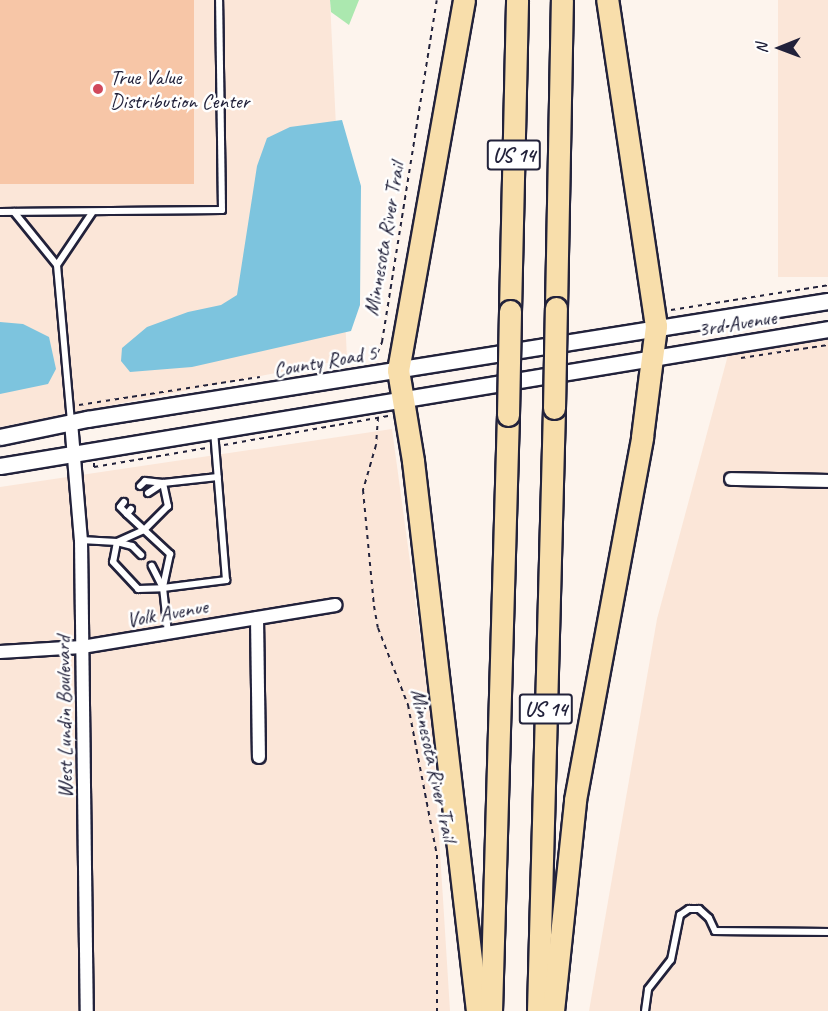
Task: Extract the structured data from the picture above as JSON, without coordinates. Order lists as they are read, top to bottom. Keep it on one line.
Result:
{"streets":{"highway":["US 14"],"street":["3rd Avenue","County Road 5","Volk Avenue","West Lundin Boulevard"],"path":["Minnesota River Trail"]},"crossings":[["Minnesota River Trail","County Road 5"],["3rd Avenue","County Road 5"],["County Road 5","West Lundin Boulevard"],["Volk Avenue","West Lundin Boulevard"]],"places":["True Value Distribution Center"],"north":"left"}
